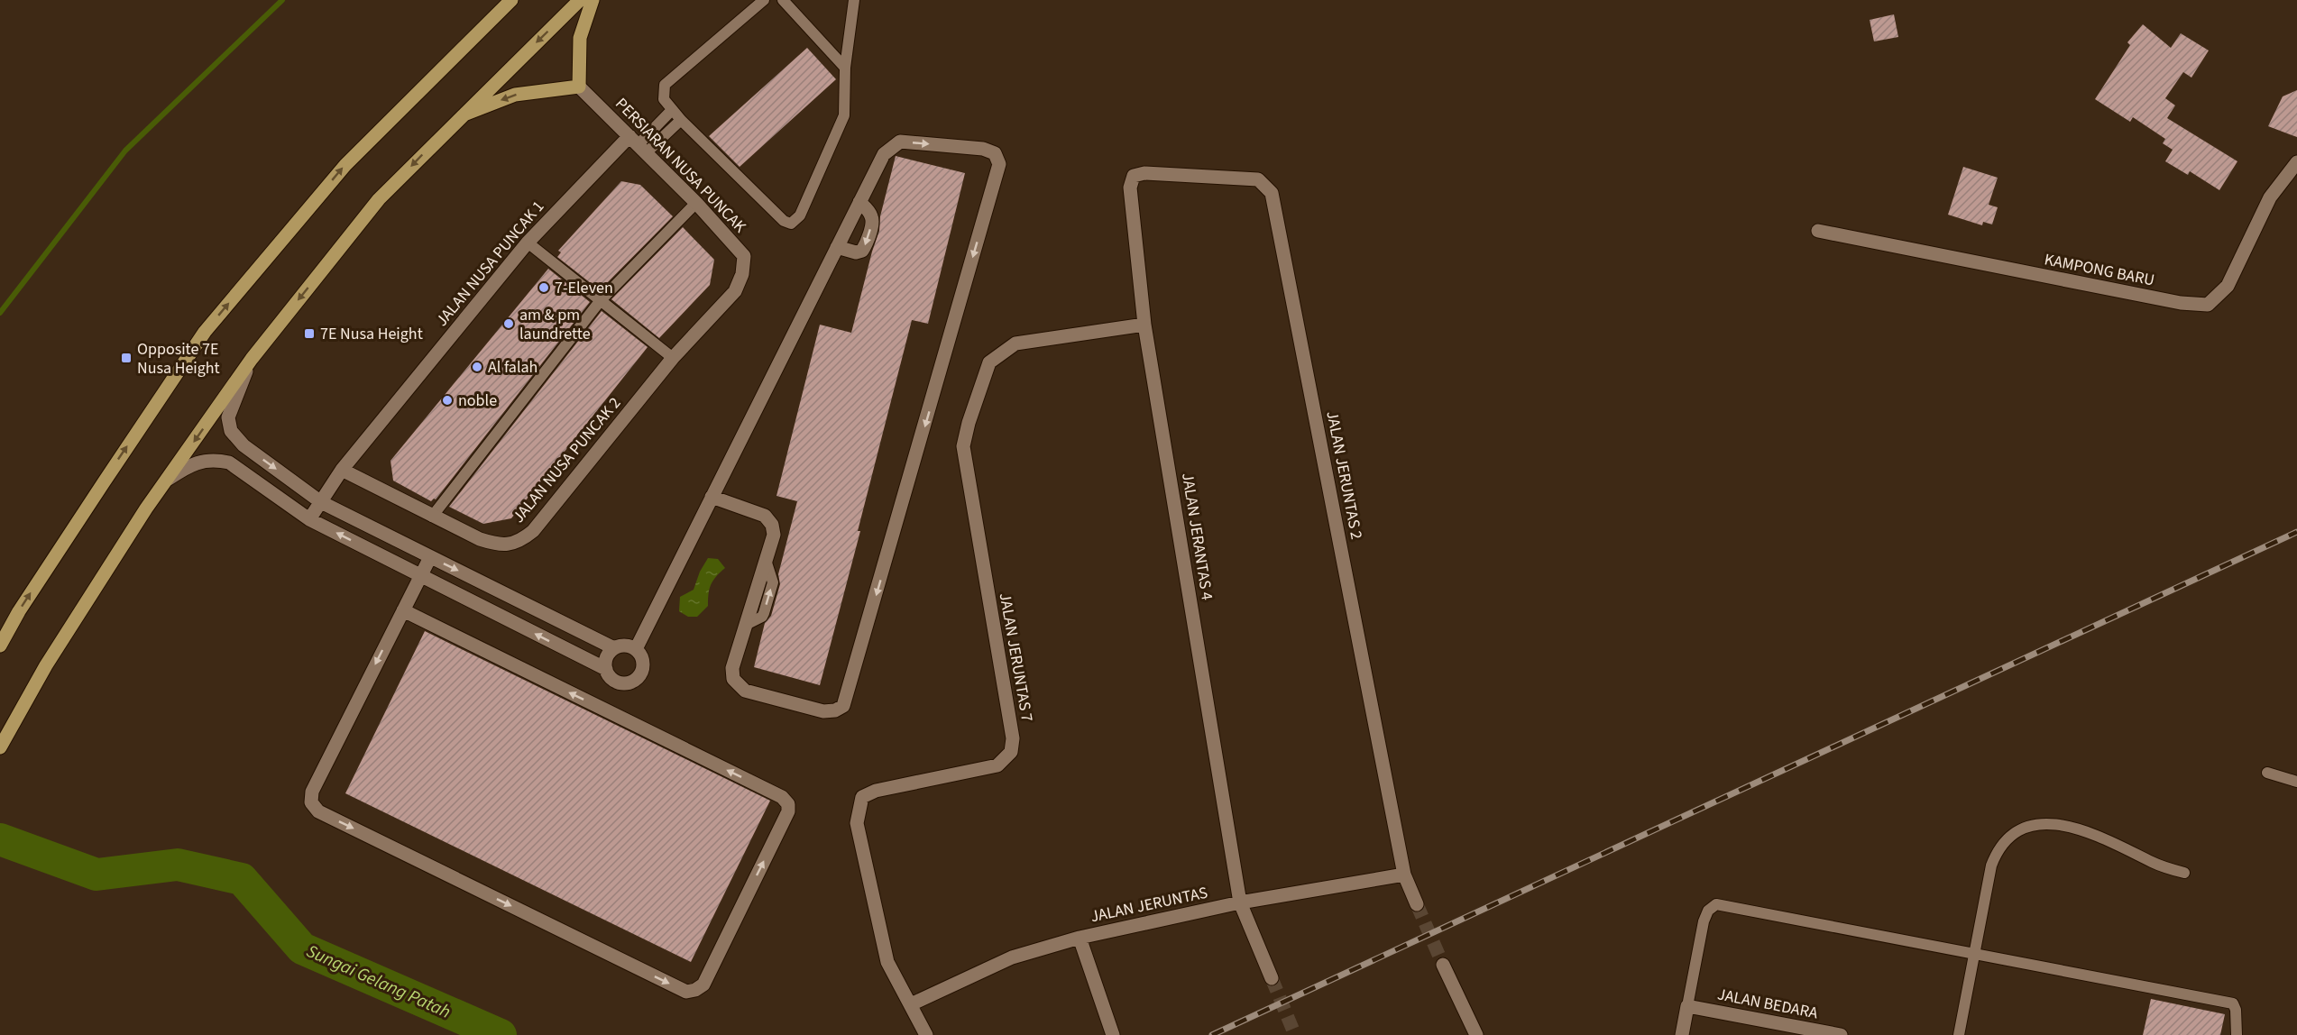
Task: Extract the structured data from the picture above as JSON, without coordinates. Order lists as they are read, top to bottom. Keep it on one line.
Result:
{"streets":{"street":["PERSIARAN NUSA PUNCAK","JALAN NUSA PUNCAK 1","KAMPONG BARU","JALAN NUSA PUNCAK 2","JALAN JERUNTAS 2","JALAN JERANTAS 4","JALAN JERUNTAS 7","JALAN JERUNTAS","JALAN BEDARA"]},"crossings":[["PERSIARAN NUSA PUNCAK","JALAN NUSA PUNCAK 1"],["PERSIARAN NUSA PUNCAK","JALAN NUSA PUNCAK 2"],["JALAN NUSA PUNCAK 1","JALAN NUSA PUNCAK 2"],["JALAN JERUNTAS 2","JALAN JERANTAS 4"],["JALAN JERUNTAS 2","JALAN JERUNTAS"],["JALAN JERANTAS 4","JALAN JERUNTAS 7"],["JALAN JERANTAS 4","JALAN JERUNTAS"],["JALAN JERUNTAS 7","JALAN JERUNTAS"]],"water":["Sungai Gelang Patah"],"places":{"other":["7-Eleven","am & pm laundrette","Al falah","noble"],"transit":["7E Nusa Height","Opposite 7E Nusa Height"]}}
